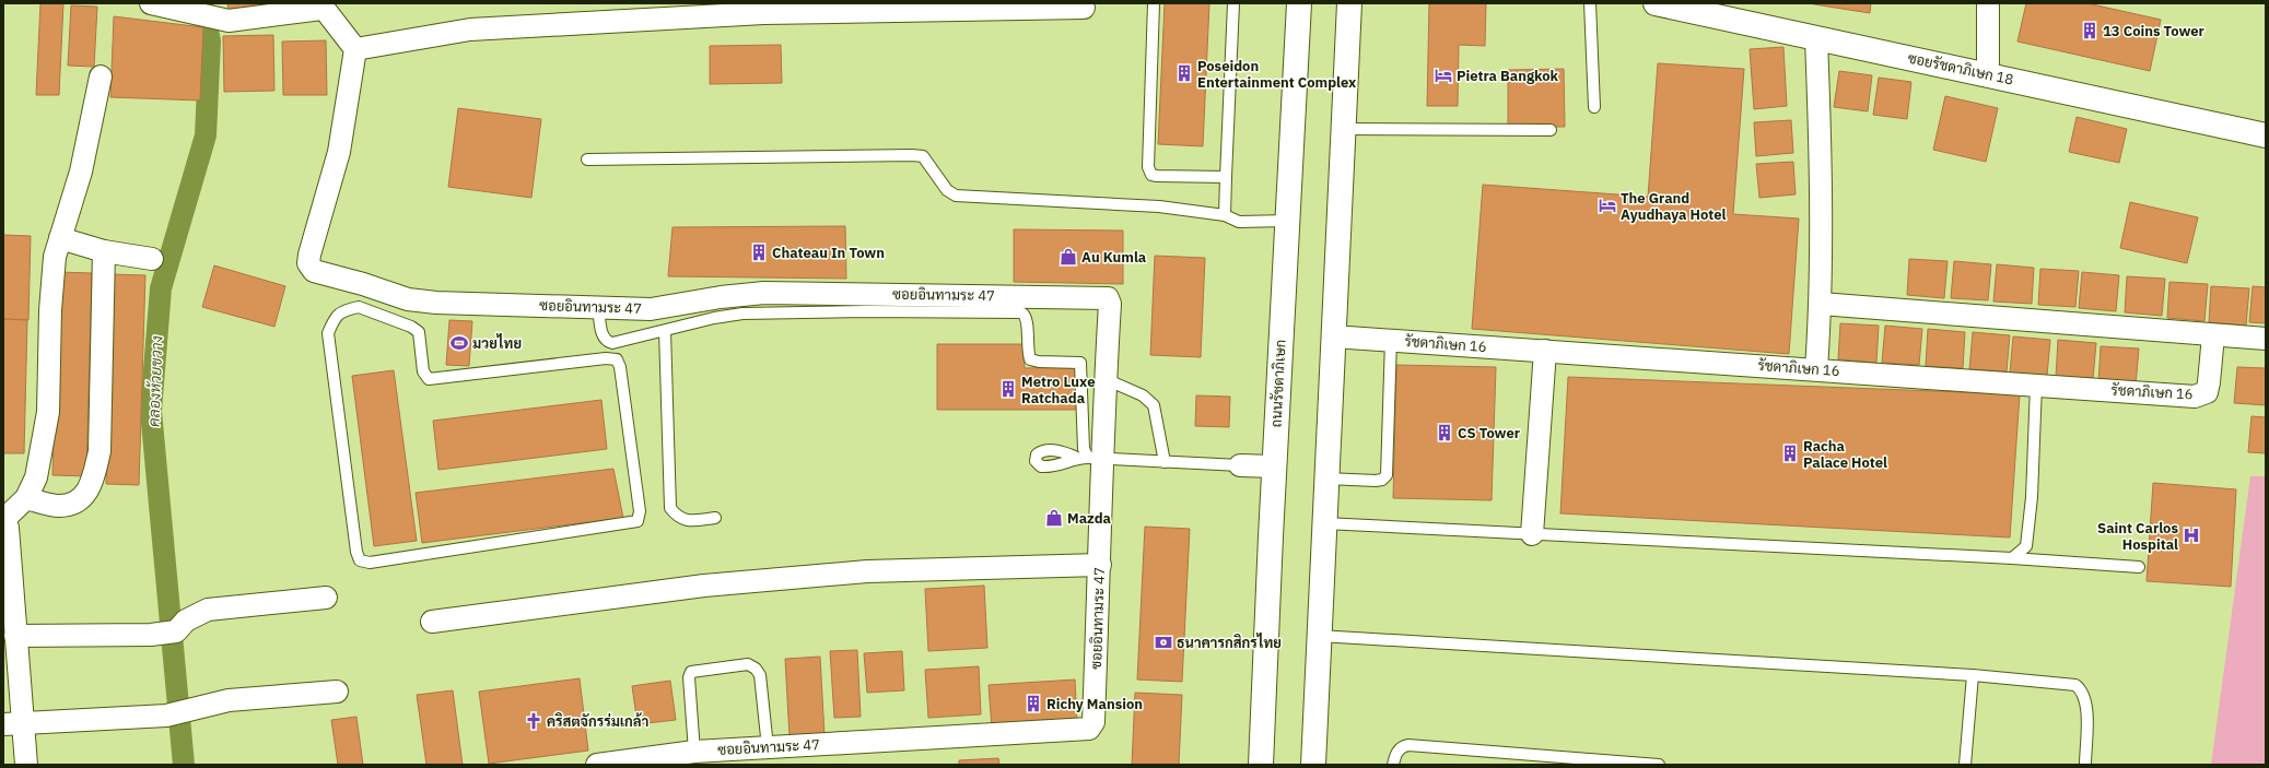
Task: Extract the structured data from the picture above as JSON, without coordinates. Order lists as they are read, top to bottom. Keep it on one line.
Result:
{"streets":{"main road":["ซอยรัชดาภิเษก 18","ถนนรัชดาภิเษก"],"street":["ซอยอินทามระ 47","รัชดาภิเษก 16"]},"water":["คลองห้วยขวาง"],"places":{"building":["13 Coins Tower","Poseidon Entertainment Complex","Chateau In Town","Metro Luxe Ratchada","CS Tower","Racha Palace Hotel","Richy Mansion"],"hotel":["Pietra Bangkok","The Grand Ayudhaya Hotel"],"shop":["Au Kumla","Mazda"],"sports":["มวยไทย"],"hospital":["Saint Carlos Hospital"],"bank":["ธนาคารกสิกรไทย"],"church":["คริสตจักรร่มเกล้า"]}}
